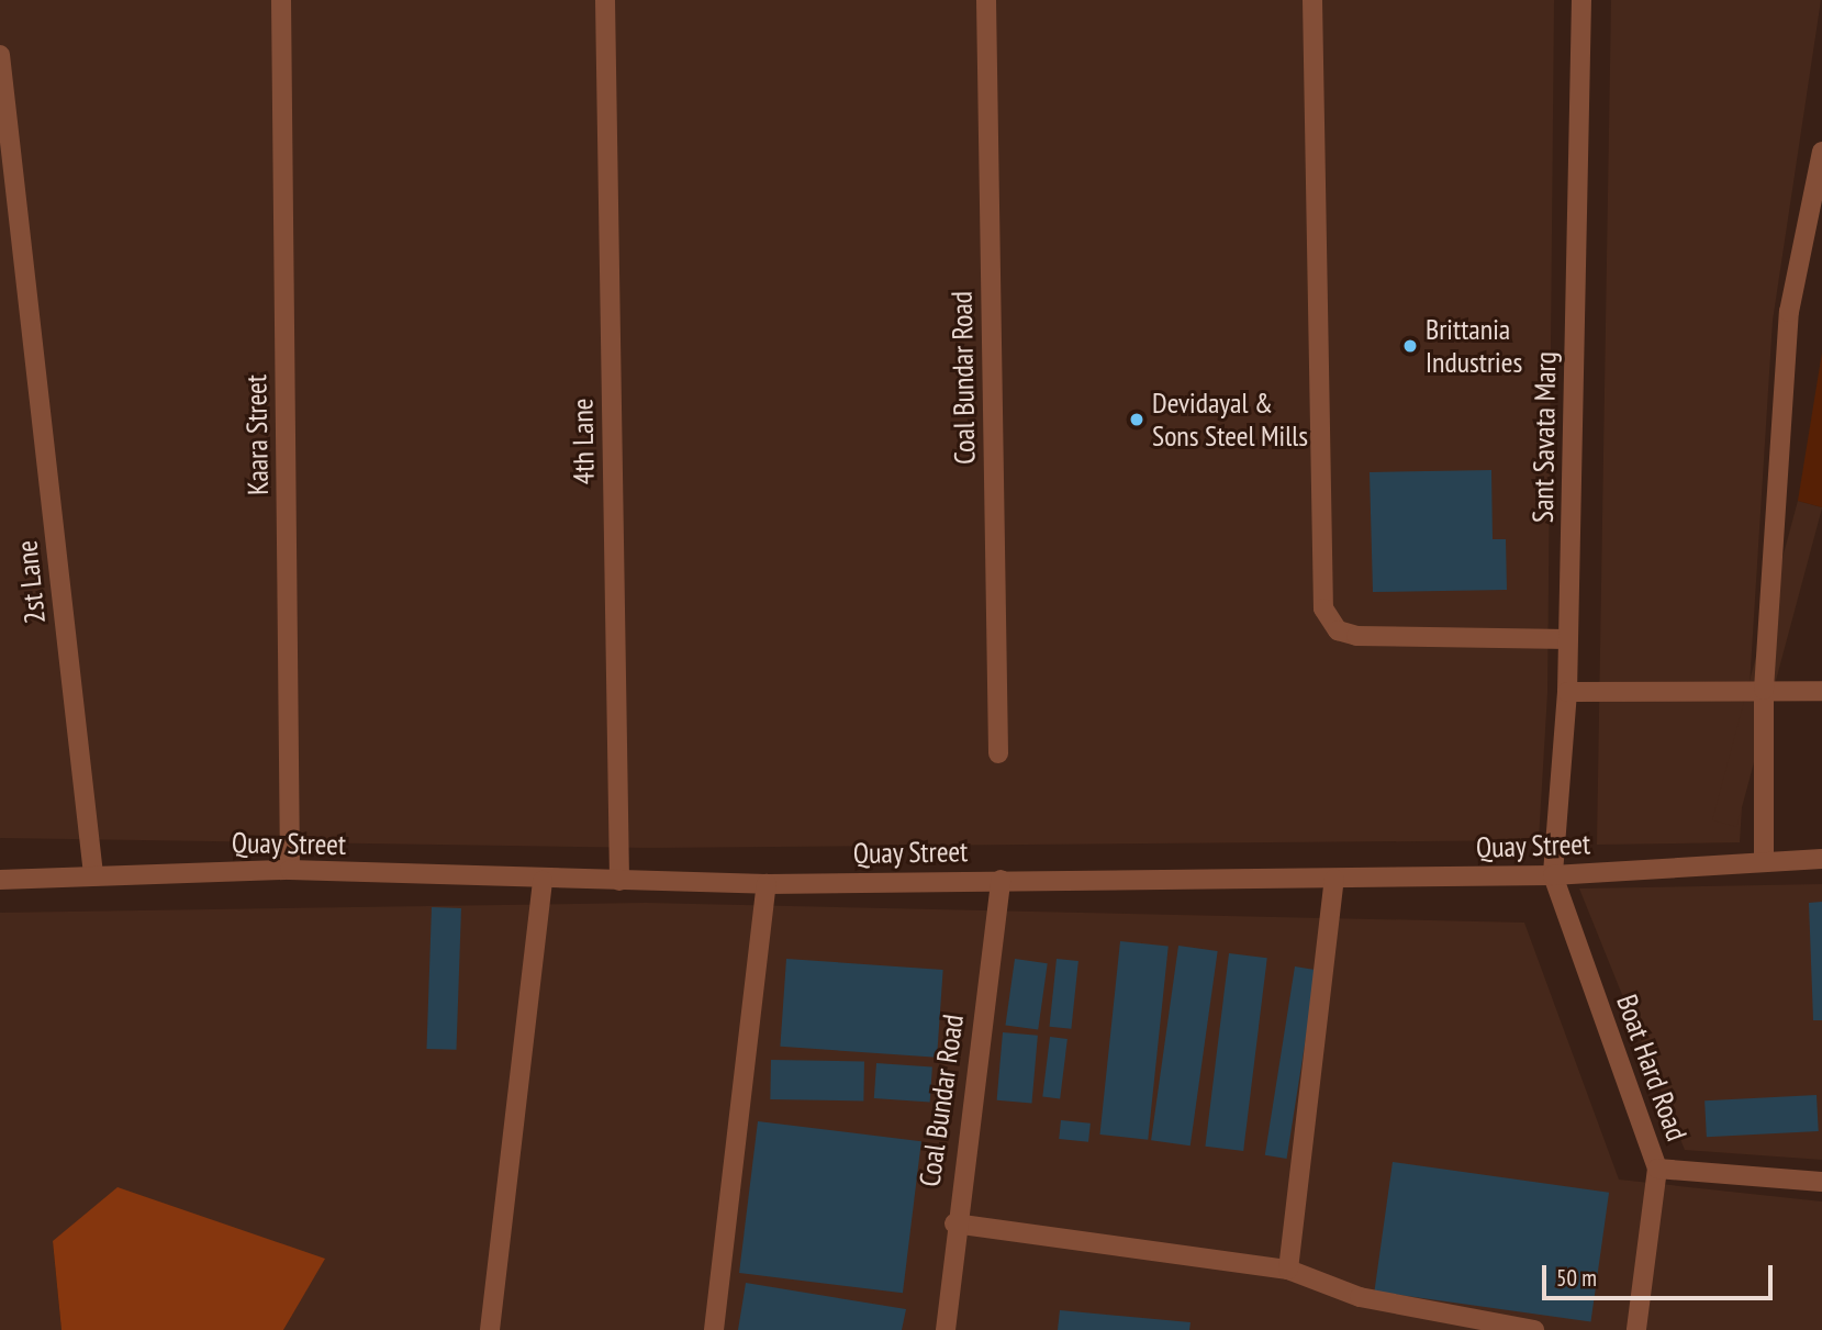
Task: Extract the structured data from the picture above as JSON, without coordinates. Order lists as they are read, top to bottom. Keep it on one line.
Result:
{"streets":{"street":["Coal Bundar Road","Kaara Street","Sant Savata Marg","4th Lane","2st Lane","Quay Street","Boat Hard Road"]},"crossings":[["Coal Bundar Road","Quay Street"],["Kaara Street","Quay Street"],["Sant Savata Marg","Quay Street"],["Sant Savata Marg","Boat Hard Road"],["4th Lane","Quay Street"],["2st Lane","Quay Street"],["Quay Street","Boat Hard Road"]],"places":["Brittania Industries","Devidayal & Sons Steel Mills"],"scale_bar":"50 m"}
